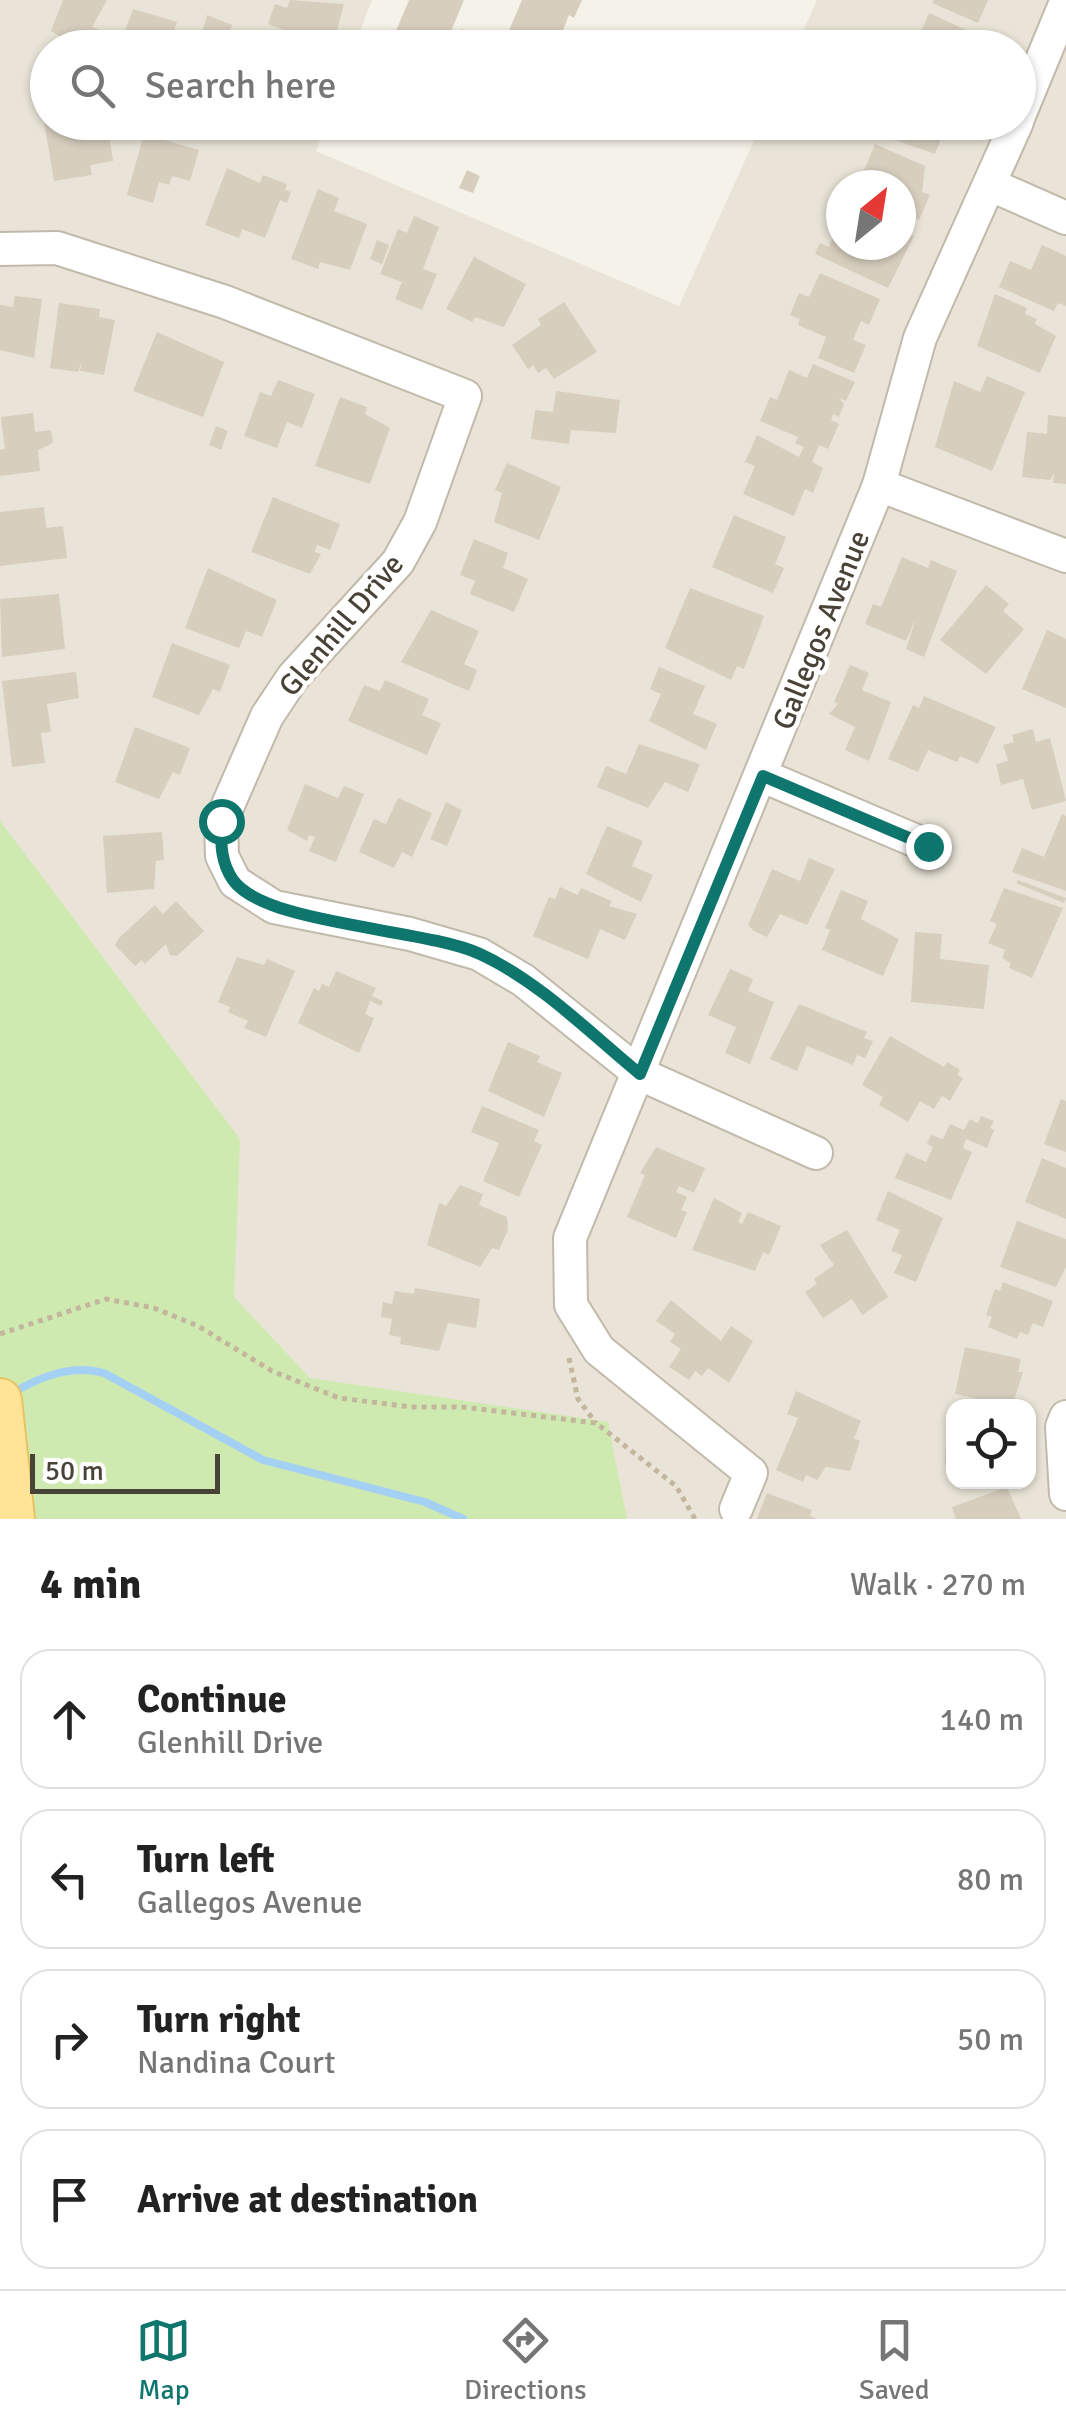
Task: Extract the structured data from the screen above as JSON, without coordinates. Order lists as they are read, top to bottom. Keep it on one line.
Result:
{"streets":{"street":["Glenhill Drive","Gallegos Avenue"]},"crossings":[["Glenhill Drive","Gallegos Avenue"]],"scale_bar":"50 m","north":"top right","page":{"search":"Search here","scale":"50 m","heading":["4 min","Walk · 270 m"],"list":[["Continue","Glenhill Drive","140 m"],["Turn left","Gallegos Avenue","80 m"],["Turn right","Nandina Court","50 m"],"Arrive at destination"],"nav":["Map","Directions","Saved"]}}
